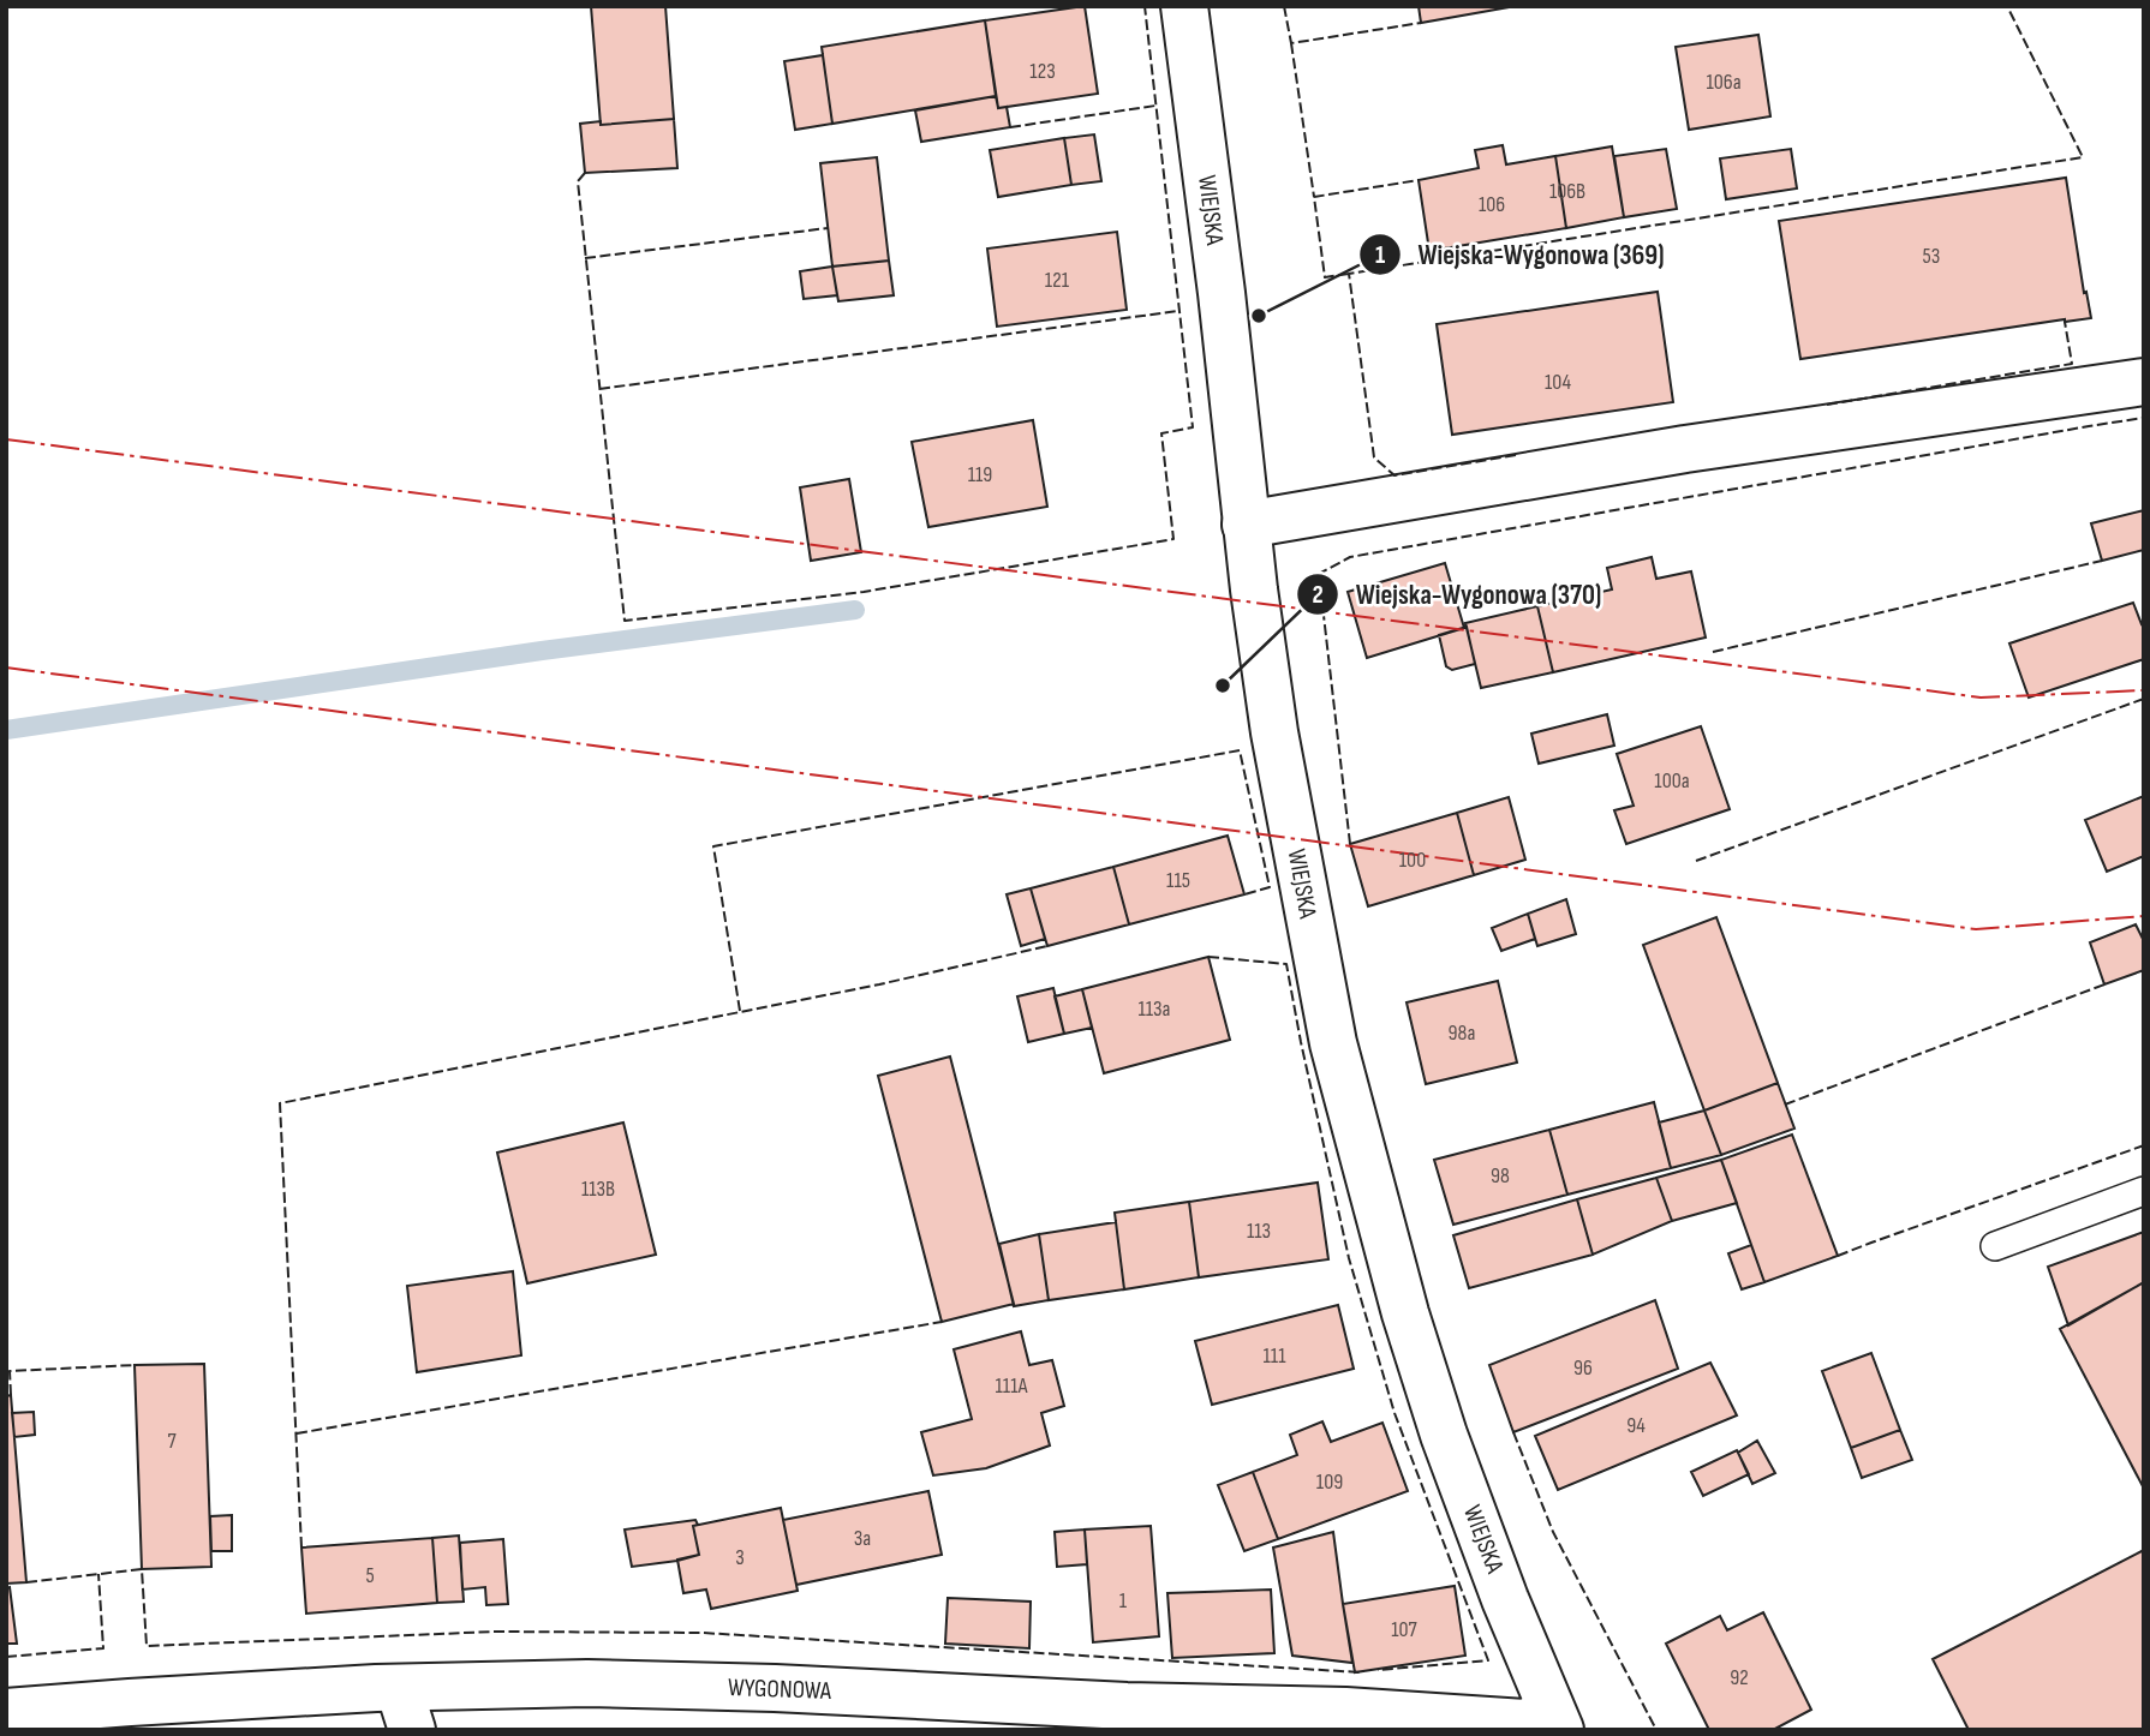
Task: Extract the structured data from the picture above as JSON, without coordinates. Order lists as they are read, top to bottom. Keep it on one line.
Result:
{"streets":{"street":["WIEJSKA","WYGONOWA"]},"crossings":[["WIEJSKA","WYGONOWA"]],"places":["Wiejska-Wygonowa (369)","Wiejska-Wygonowa (370)"],"house_numbers":["123","106a","106B","106","53","121","104","119","100a","100","115","113a","98a","98","113B","113","111","96","111A","94","7","109","3a","3","5","1","107","92"]}
